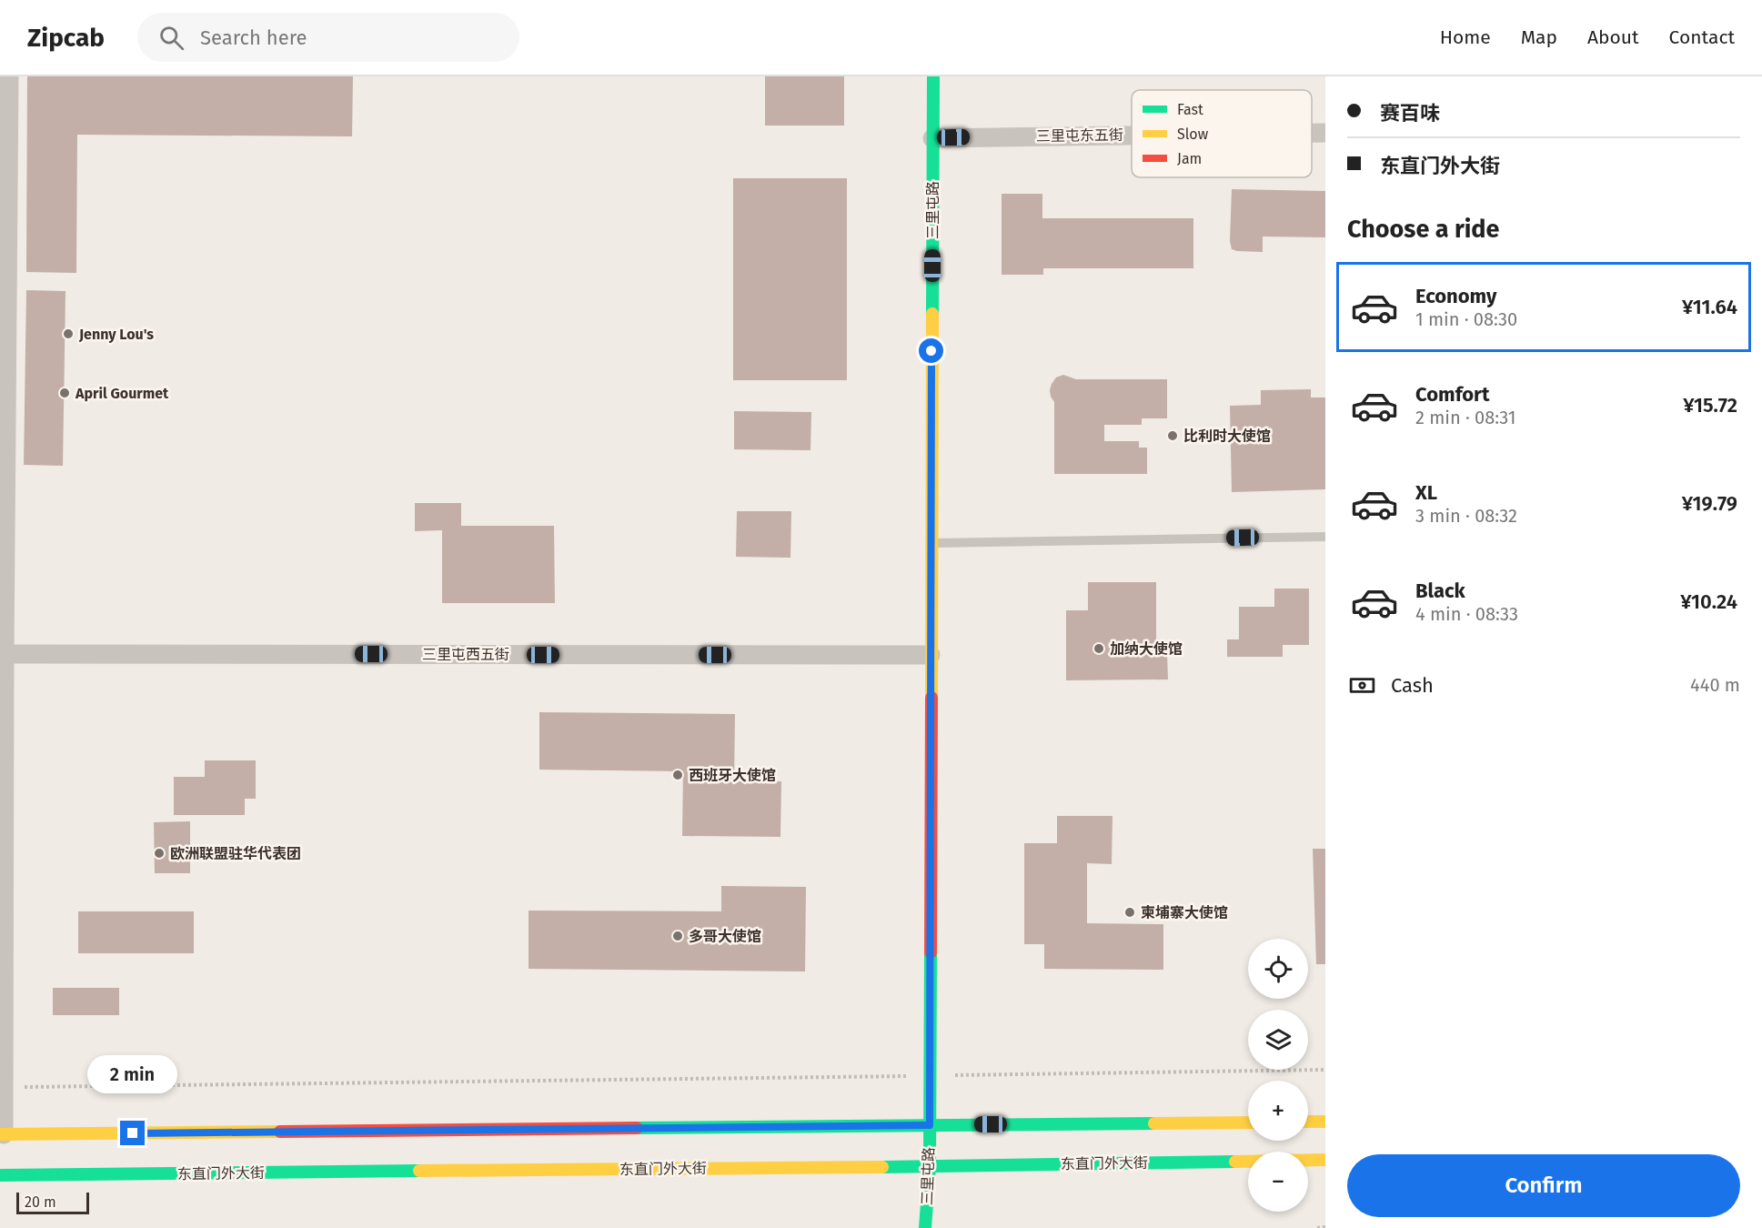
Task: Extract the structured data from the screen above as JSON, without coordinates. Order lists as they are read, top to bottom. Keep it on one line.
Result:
{"streets":{"main road":["三里屯路","东直门外大街"],"street":["三里屯东五街","三里屯西五街"]},"crossings":[["三里屯东五街","三里屯路"],["三里屯路","三里屯西五街"],["三里屯路","东直门外大街"]],"places":["Jenny Lou's","April Gourmet","比利时大使馆","加纳大使馆","西班牙大使馆","欧洲联盟驻华代表团","柬埔寨大使馆","多哥大使馆"],"legend":["Fast","Slow","Jam"],"scale_bar":"20 m","page":{"header":"Zipcab","search":"Search here","nav":["Home","Map","About","Contact"],"banner":["赛百味","东直门外大街"],"heading":"Choose a ride","list":[{"name":"Economy","note":"1 min · 08:30","value":"¥11.64"},{"name":"Comfort","note":"2 min · 08:31","value":"¥15.72"},{"name":"XL","note":"3 min · 08:32","value":"¥19.79"},{"name":"Black","note":"4 min · 08:33","value":"¥10.24"}],"pay":["Cash","440 m"],"map_buttons":["+","−"],"bubble":"2 min","buttons":"Confirm","scale":"20 m"}}
